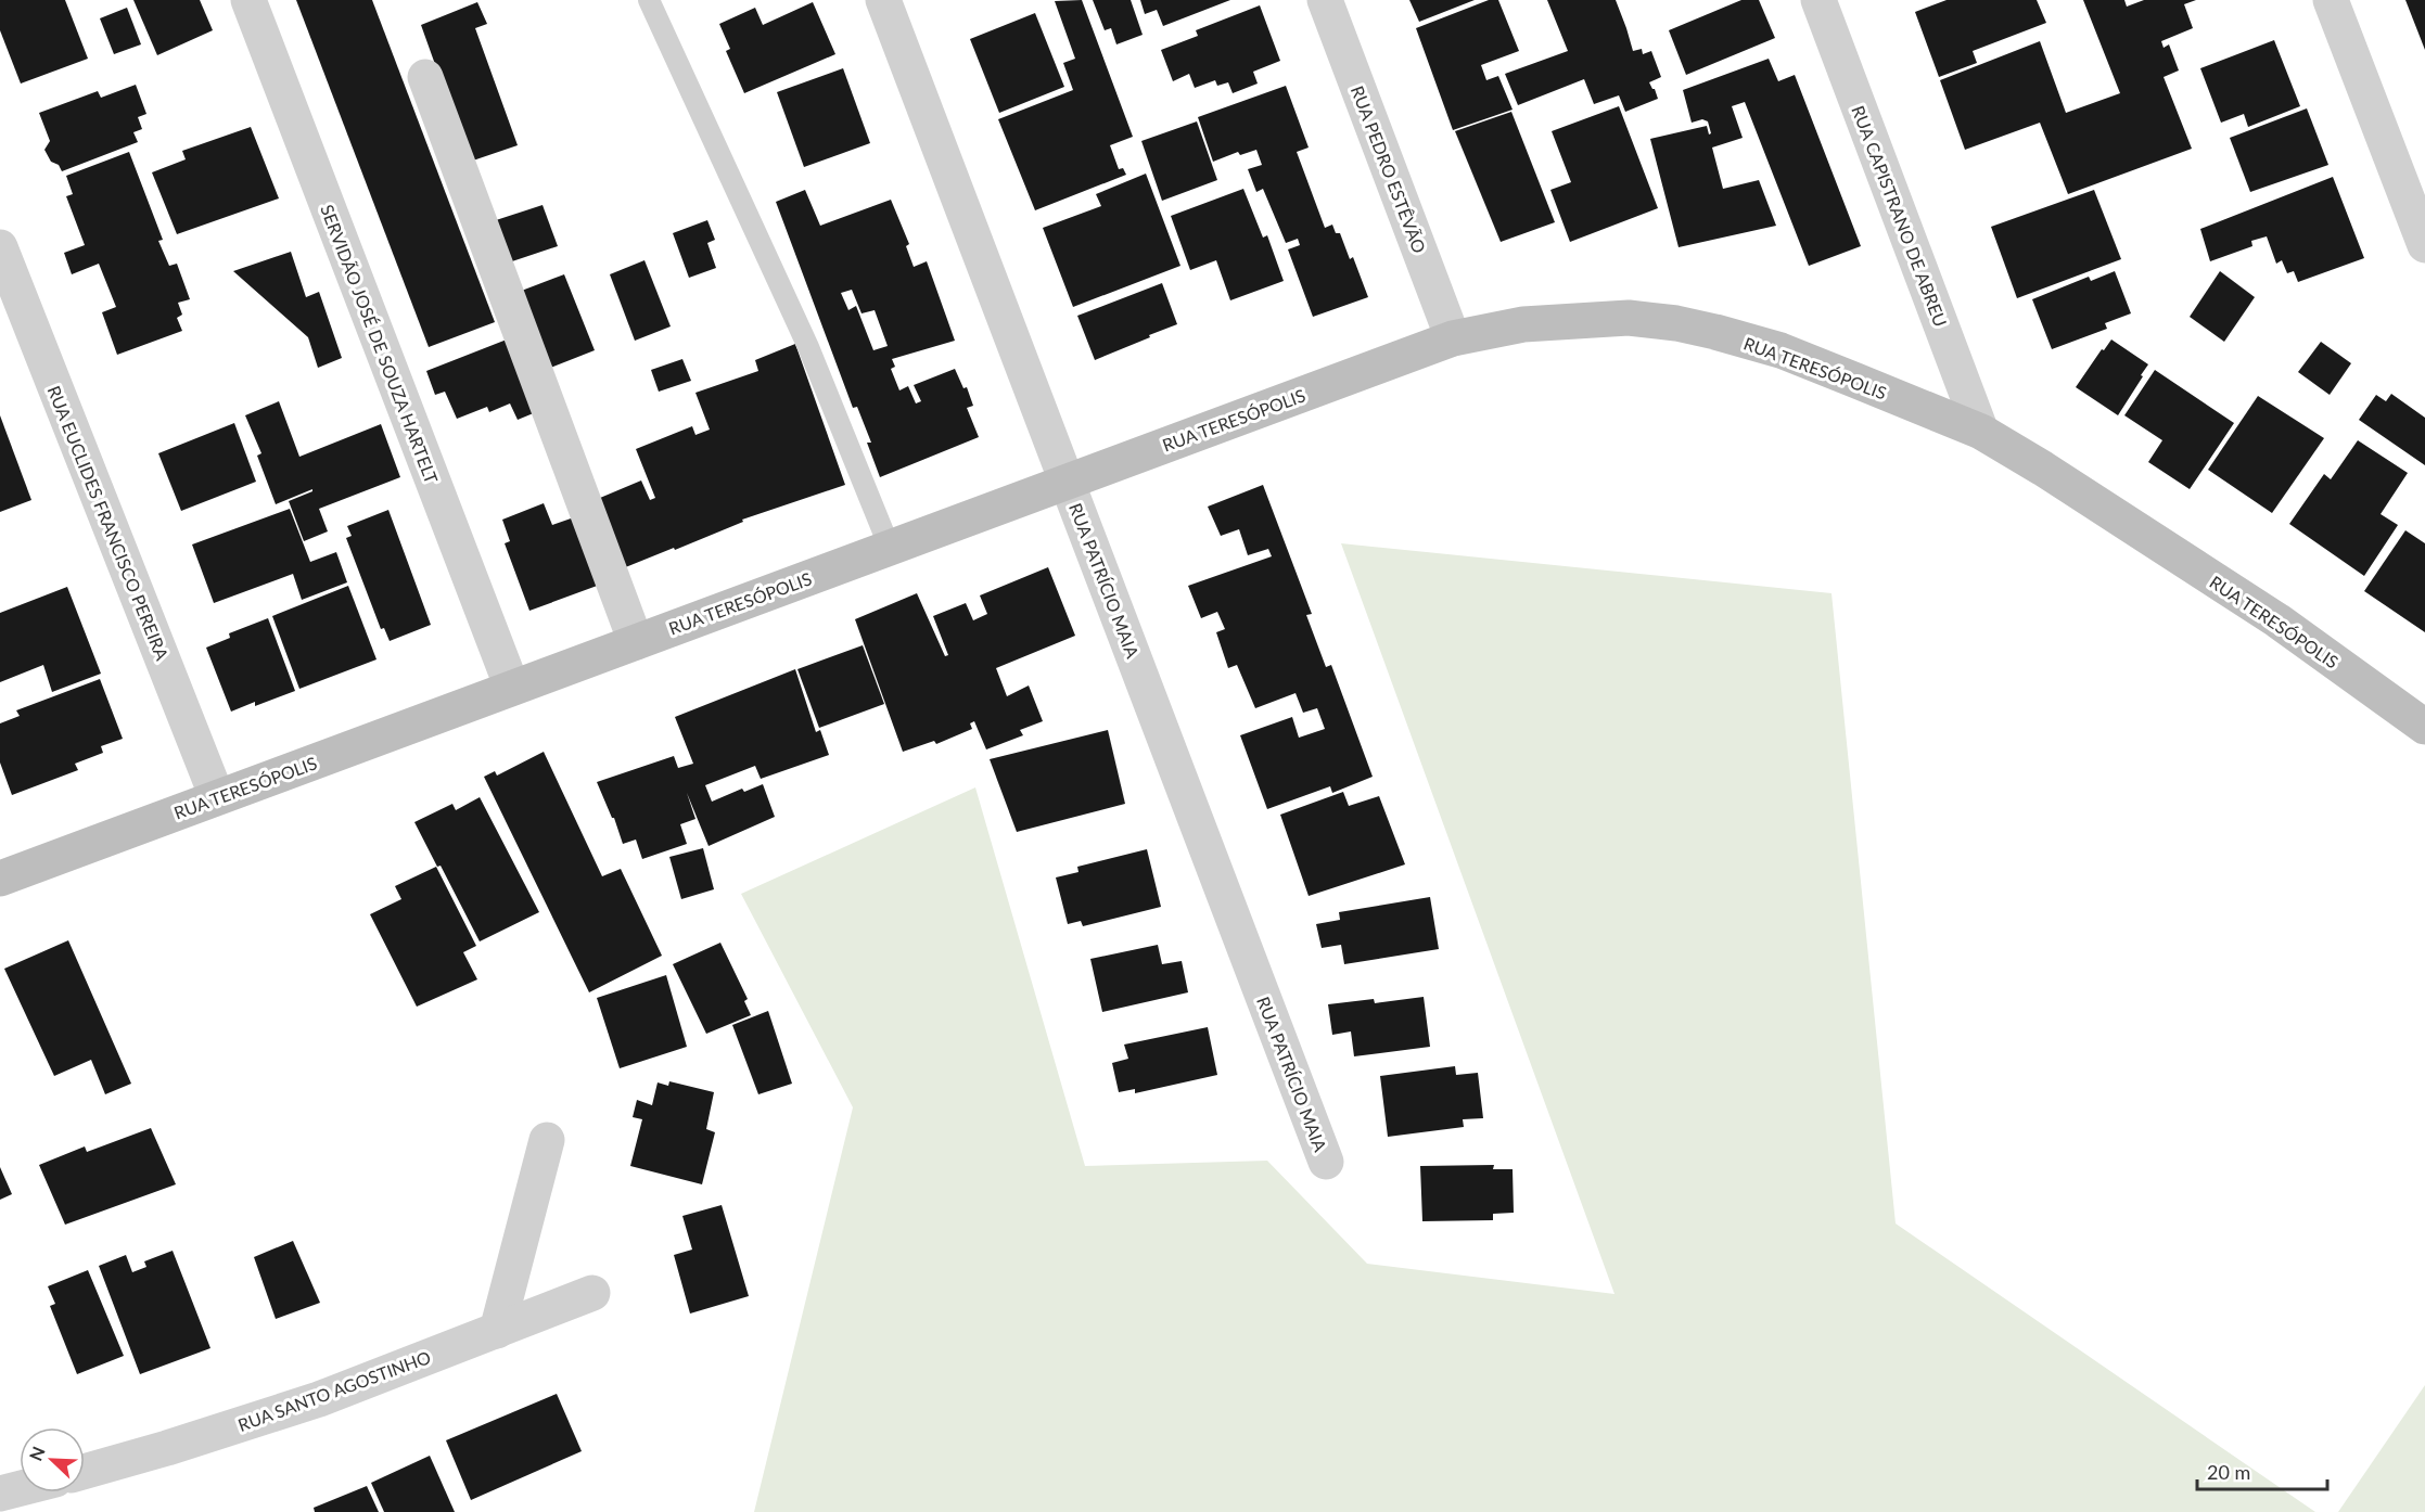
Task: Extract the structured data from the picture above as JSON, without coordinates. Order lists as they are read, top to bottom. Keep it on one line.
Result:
{"streets":{"street":["RUA PEDRO ESTÊVÃO","RUA CAPISTRANO DE ABREU","SERVIDÃO JOSÉ DE SOUZA HARTELT","RUA TERESÓPOLIS","RUA EUCLIDES FRANCISCO PEREIRA","RUA PATRÍCIO MAIA","RUA SANTO AGOSTINHO"]},"crossings":[["RUA PEDRO ESTÊVÃO","RUA TERESÓPOLIS"],["RUA CAPISTRANO DE ABREU","RUA TERESÓPOLIS"],["SERVIDÃO JOSÉ DE SOUZA HARTELT","RUA TERESÓPOLIS"],["RUA TERESÓPOLIS","RUA EUCLIDES FRANCISCO PEREIRA"],["RUA TERESÓPOLIS","RUA PATRÍCIO MAIA"]],"scale_bar":"20 m","north":"top left"}
